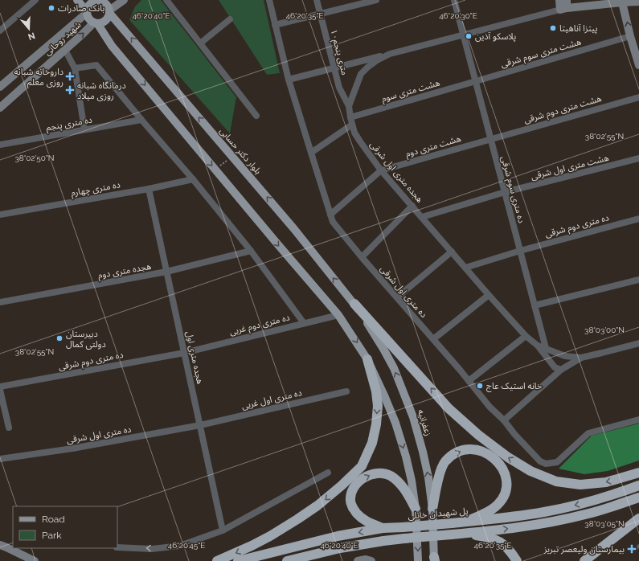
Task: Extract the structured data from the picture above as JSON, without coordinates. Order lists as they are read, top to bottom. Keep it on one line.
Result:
{"streets":{"highway":["پل شهیدان خانلی"],"main road":["شهید روحانی","بلوار دکتر حسابی","زعفرانیه"],"street":["۱۰متری پنجم","هشت متری سوم شرقی","هشت متری سوم","هشت متری دوم شرقی","ده متری پنجم","هشت متری دوم","هشت متری اول شرقی","هجده متری اول شرقی","ده متری چهارم","ده متری سوم شرقی","ده متری دوم شرقی","هجده متری دوم","ده متری اول شرقی","ده متری دوم غربی","هجده متری اول","ده متری اول غربی"]},"crossings":[["شهید روحانی","بلوار دکتر حسابی"],["۱۰متری پنجم","هجده متری اول شرقی"],["هشت متری سوم شرقی","هشت متری سوم"],["هشت متری سوم شرقی","ده متری سوم شرقی"],["هشت متری سوم","هجده متری اول شرقی"],["هشت متری سوم","ده متری سوم شرقی"],["هشت متری دوم شرقی","هشت متری دوم"],["هشت متری دوم شرقی","ده متری سوم شرقی"],["هشت متری دوم","هجده متری اول شرقی"],["هشت متری دوم","ده متری سوم شرقی"],["بلوار دکتر حسابی","زعفرانیه"],["هشت متری اول شرقی","هجده متری اول شرقی"],["هشت متری اول شرقی","ده متری سوم شرقی"],["هجده متری اول شرقی","ده متری سوم شرقی"],["هجده متری اول شرقی","ده متری دوم شرقی"],["ده متری چهارم","هجده متری اول"],["ده متری سوم شرقی","ده متری دوم شرقی"],["ده متری دوم شرقی","ده متری دوم غربی"],["ده متری دوم شرقی","هجده متری اول"],["هجده متری دوم","هجده متری اول"],["ده متری اول شرقی","هجده متری اول"],["ده متری اول شرقی","ده متری اول غربی"],["ده متری دوم غربی","هجده متری اول"],["هجده متری اول","ده متری اول غربی"]],"places":{"other":["بانک صادرات","پیتزا آناهیتا","پلاسکو آذین","دبیرستان دولتی کمال","خانه استیک عاج"],"health":["داروخانه شبانه روزی معلم","درمانگاه شبانه روزی میلاد","بیمارستان ولیعصر تبریز"]},"legend":["Road","Park"],"north":"bottom","coordinates":["46°20'30\"E","46°20'40\"E","46°20'35\"E","38°02'55\"N","38°02'50\"N","38°03'00\"N","38°03'05\"N","46°20'45\"E"]}
